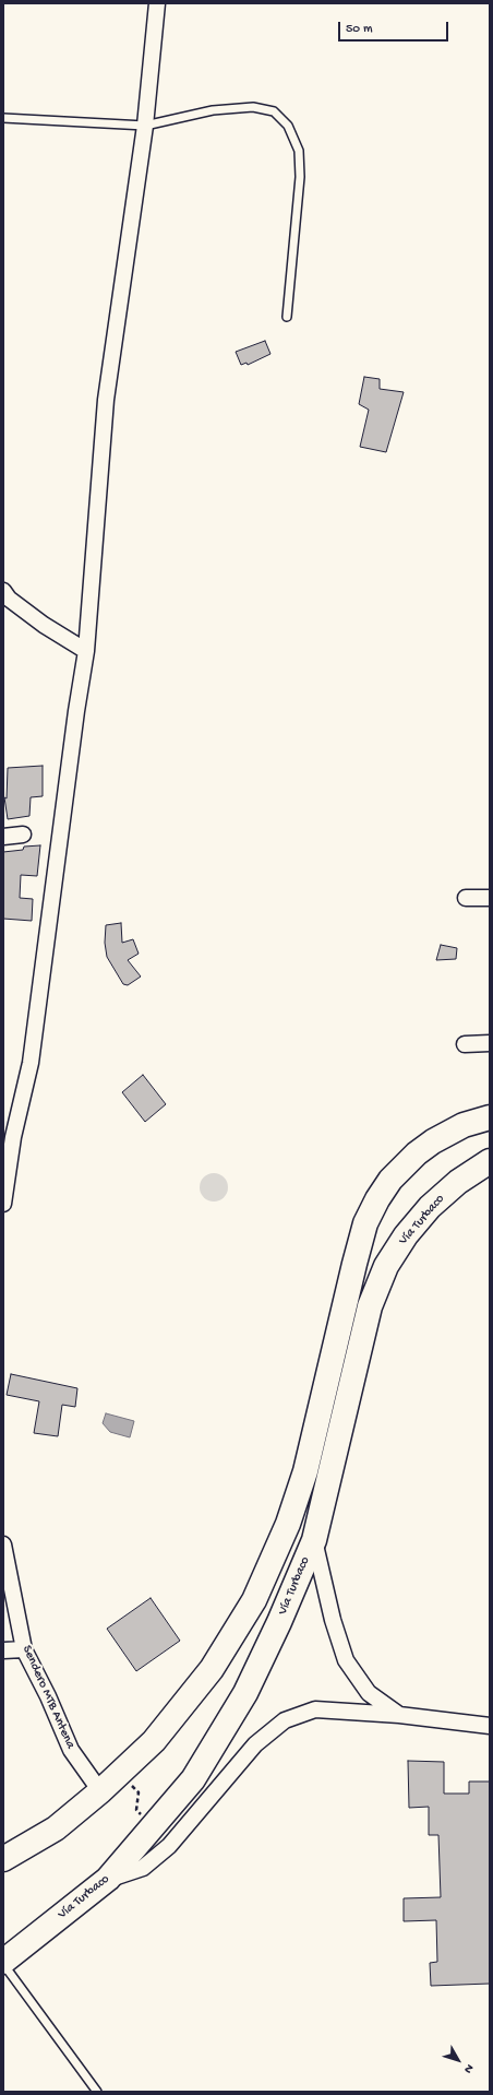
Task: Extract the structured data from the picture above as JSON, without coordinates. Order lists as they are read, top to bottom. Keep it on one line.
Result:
{"streets":{"highway":["Vía Turbaco"],"street":["Sendero MTB Antena"]},"scale_bar":"50 m","north":"bottom right"}
